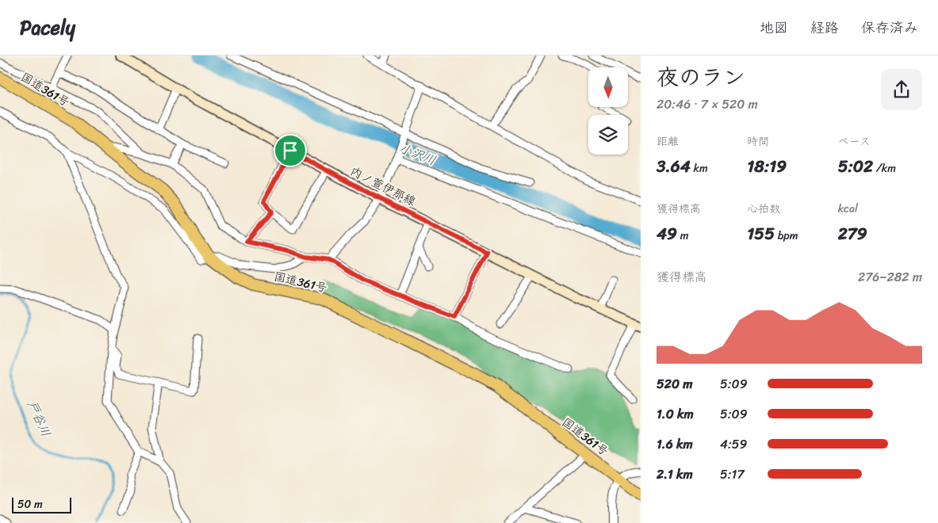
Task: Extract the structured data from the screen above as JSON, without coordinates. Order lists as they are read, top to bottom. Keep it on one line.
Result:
{"streets":{"highway":["国道361号"],"main road":["内ノ萱伊那線"]},"water":["小沢川","戸谷川"],"scale_bar":"50 m","north":"bottom","page":{"header":"Pacely","nav":["地図","経路","保存済み"],"heading":["夜のラン","20:46 · 7 × 520 m"],"stats":[["距離","3.64 km"],["時間","18:19"],["ペース","5:02 /km"],["獲得標高","49 m"],["心拍数","155 bpm"],["kcal","279"]],"chart":["獲得標高","276–282 m"],"list":[{"name":"520 m","note":"5:09"},{"name":"1.0 km","note":"5:09"},{"name":"1.6 km","note":"4:59"},{"name":"2.1 km","note":"5:17"}],"scale":"50 m"}}
